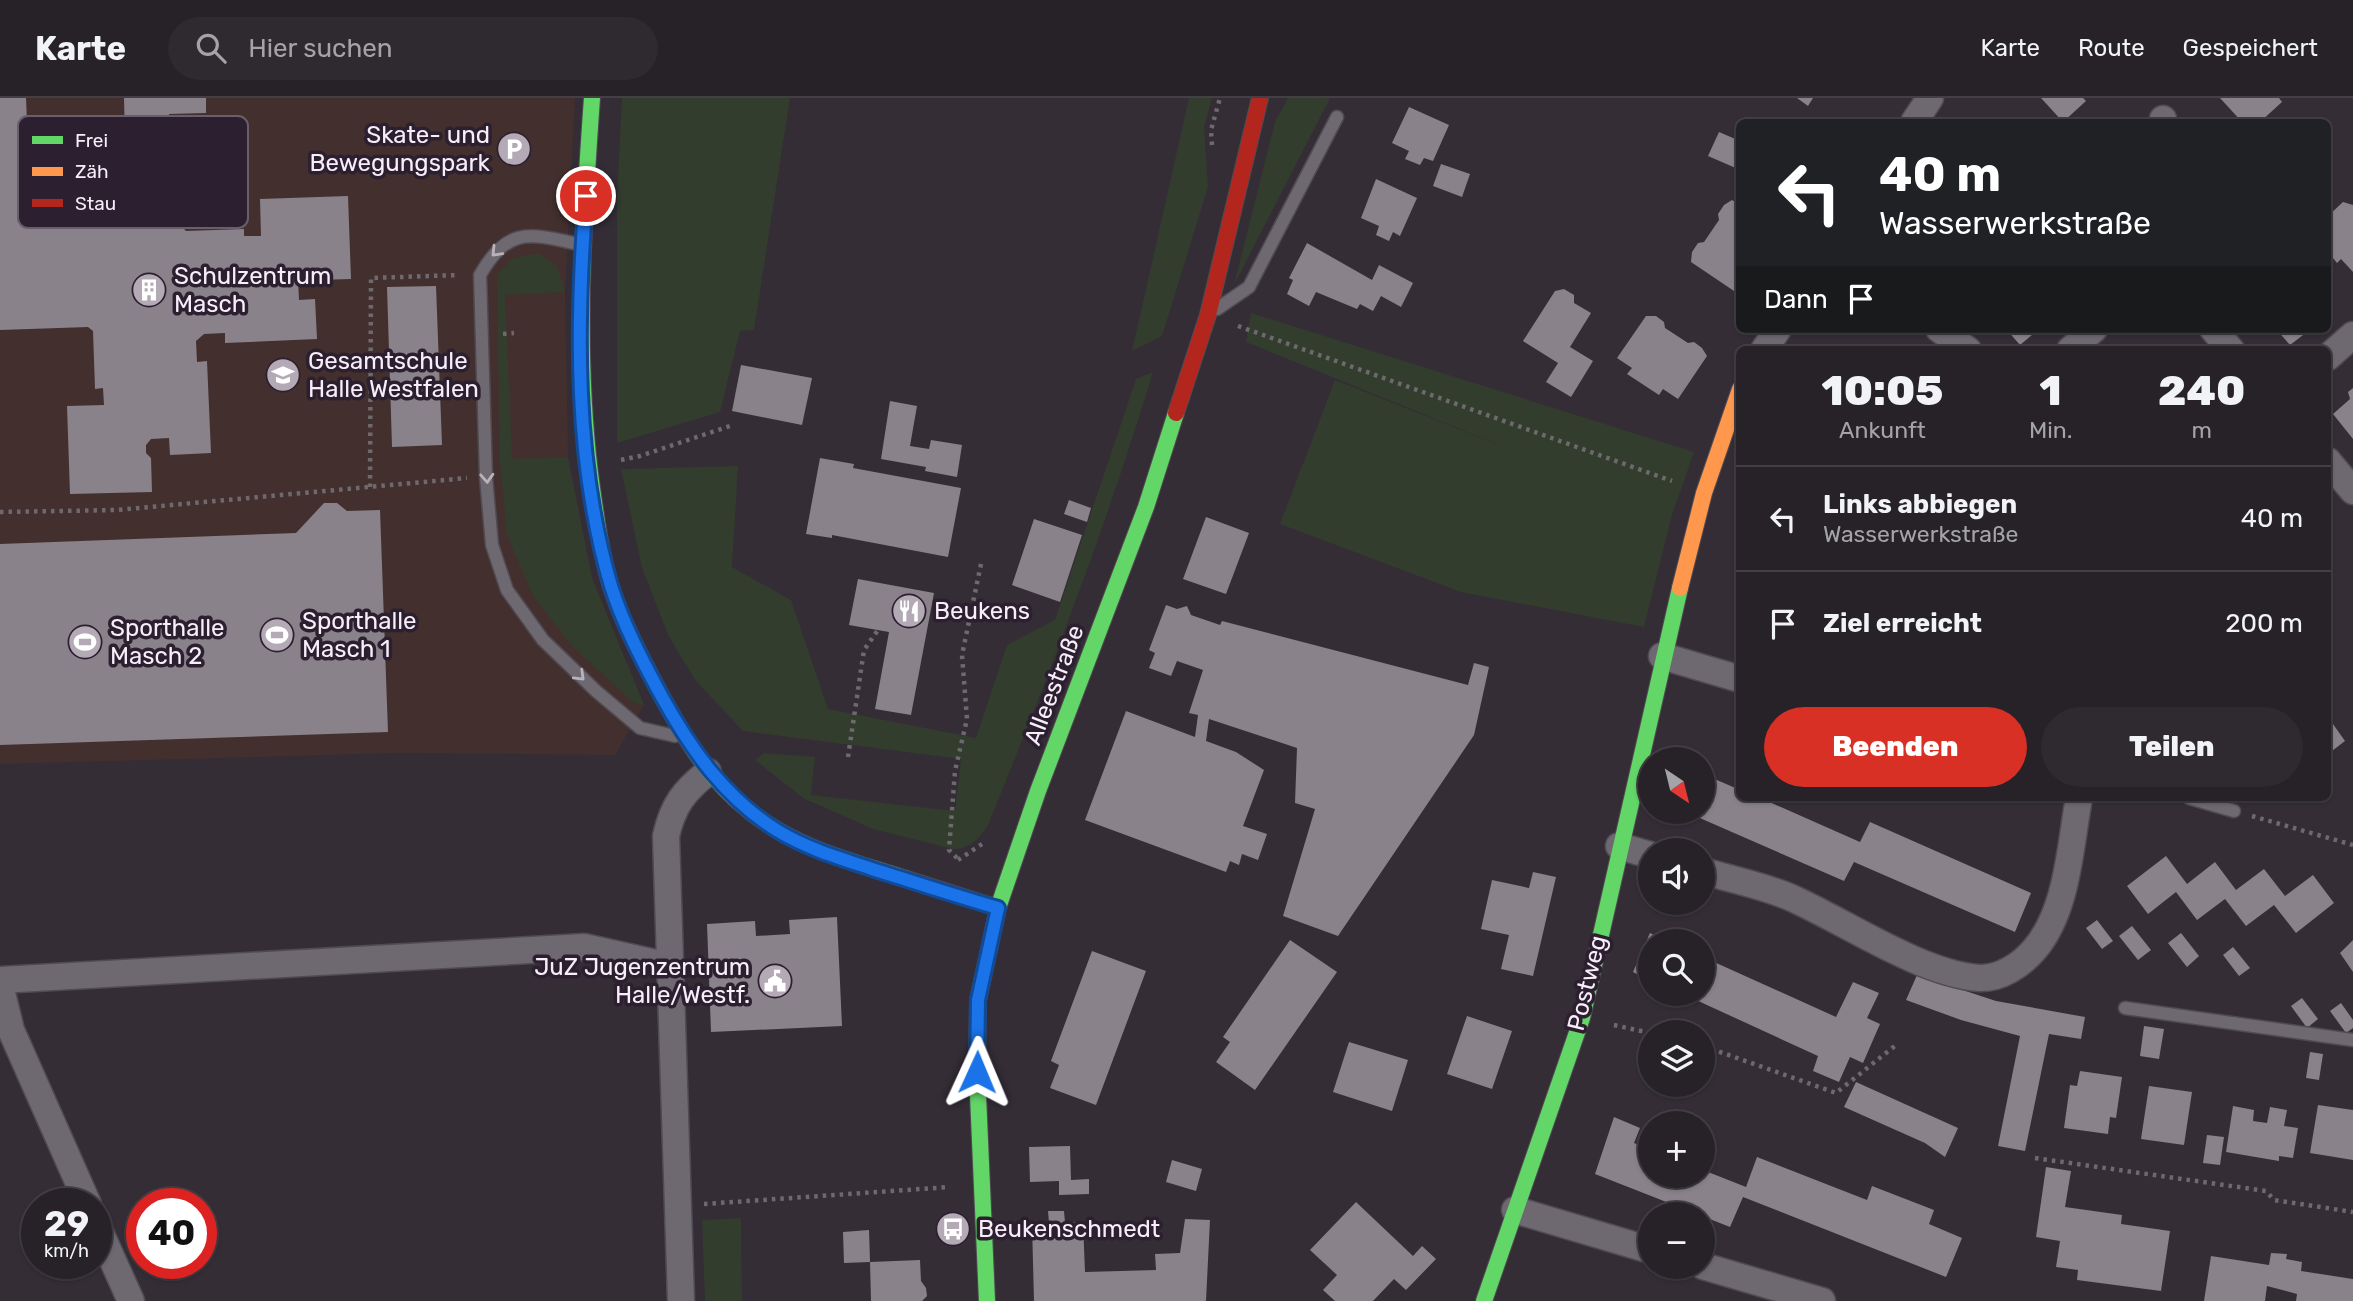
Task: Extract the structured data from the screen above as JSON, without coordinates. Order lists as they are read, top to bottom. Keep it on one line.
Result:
{"streets":{"street":["Alleestraße","Postweg"]},"places":{"parking":["Skate- und Bewegungspark"],"building":["Schulzentrum Masch"],"school or university":["Gesamtschule Halle Westfalen"],"restaurant":["Beukens"],"sports":["Sporthalle Masch 1","Sporthalle Masch 2"],"public building":["JuZ Jugenzentrum Halle/Westf."],"bus stop":["Beukenschmedt"]},"legend":["Frei","Zäh","Stau"],"north":"bottom right","page":{"header":"Karte","search":"Hier suchen","nav":["Karte","Route","Gespeichert"],"turn":["40 m","Wasserwerkstraße"],"then":"Dann","eta":["10:05","Ankunft","1","Min.","240","m"],"list":[{"name":"Links abbiegen","note":"Wasserwerkstraße","value":"40 m"},{"name":"Ziel erreicht","value":"200 m"}],"buttons":["Beenden","Teilen"],"map_buttons":["+","−"],"speed":"29 km/h","limit":"40"}}
